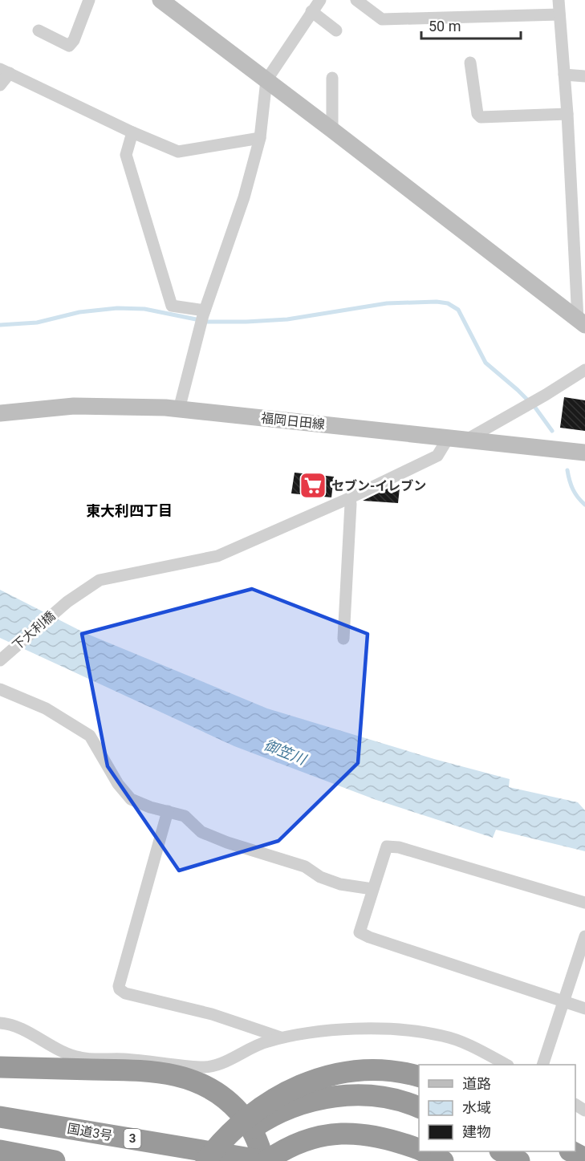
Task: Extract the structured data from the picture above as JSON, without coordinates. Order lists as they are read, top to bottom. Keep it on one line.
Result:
{"streets":{"highway":["国道3号","3"],"main road":["福岡日田線"],"street":["下大利橋"]},"crossings":[["福岡日田線","下大利橋"]],"districts":["東大利四丁目"],"water":["御笠川"],"places":{"supermarket":["セブン-イレブン"]},"legend":["道路","水域","建物"],"scale_bar":"50 m"}
